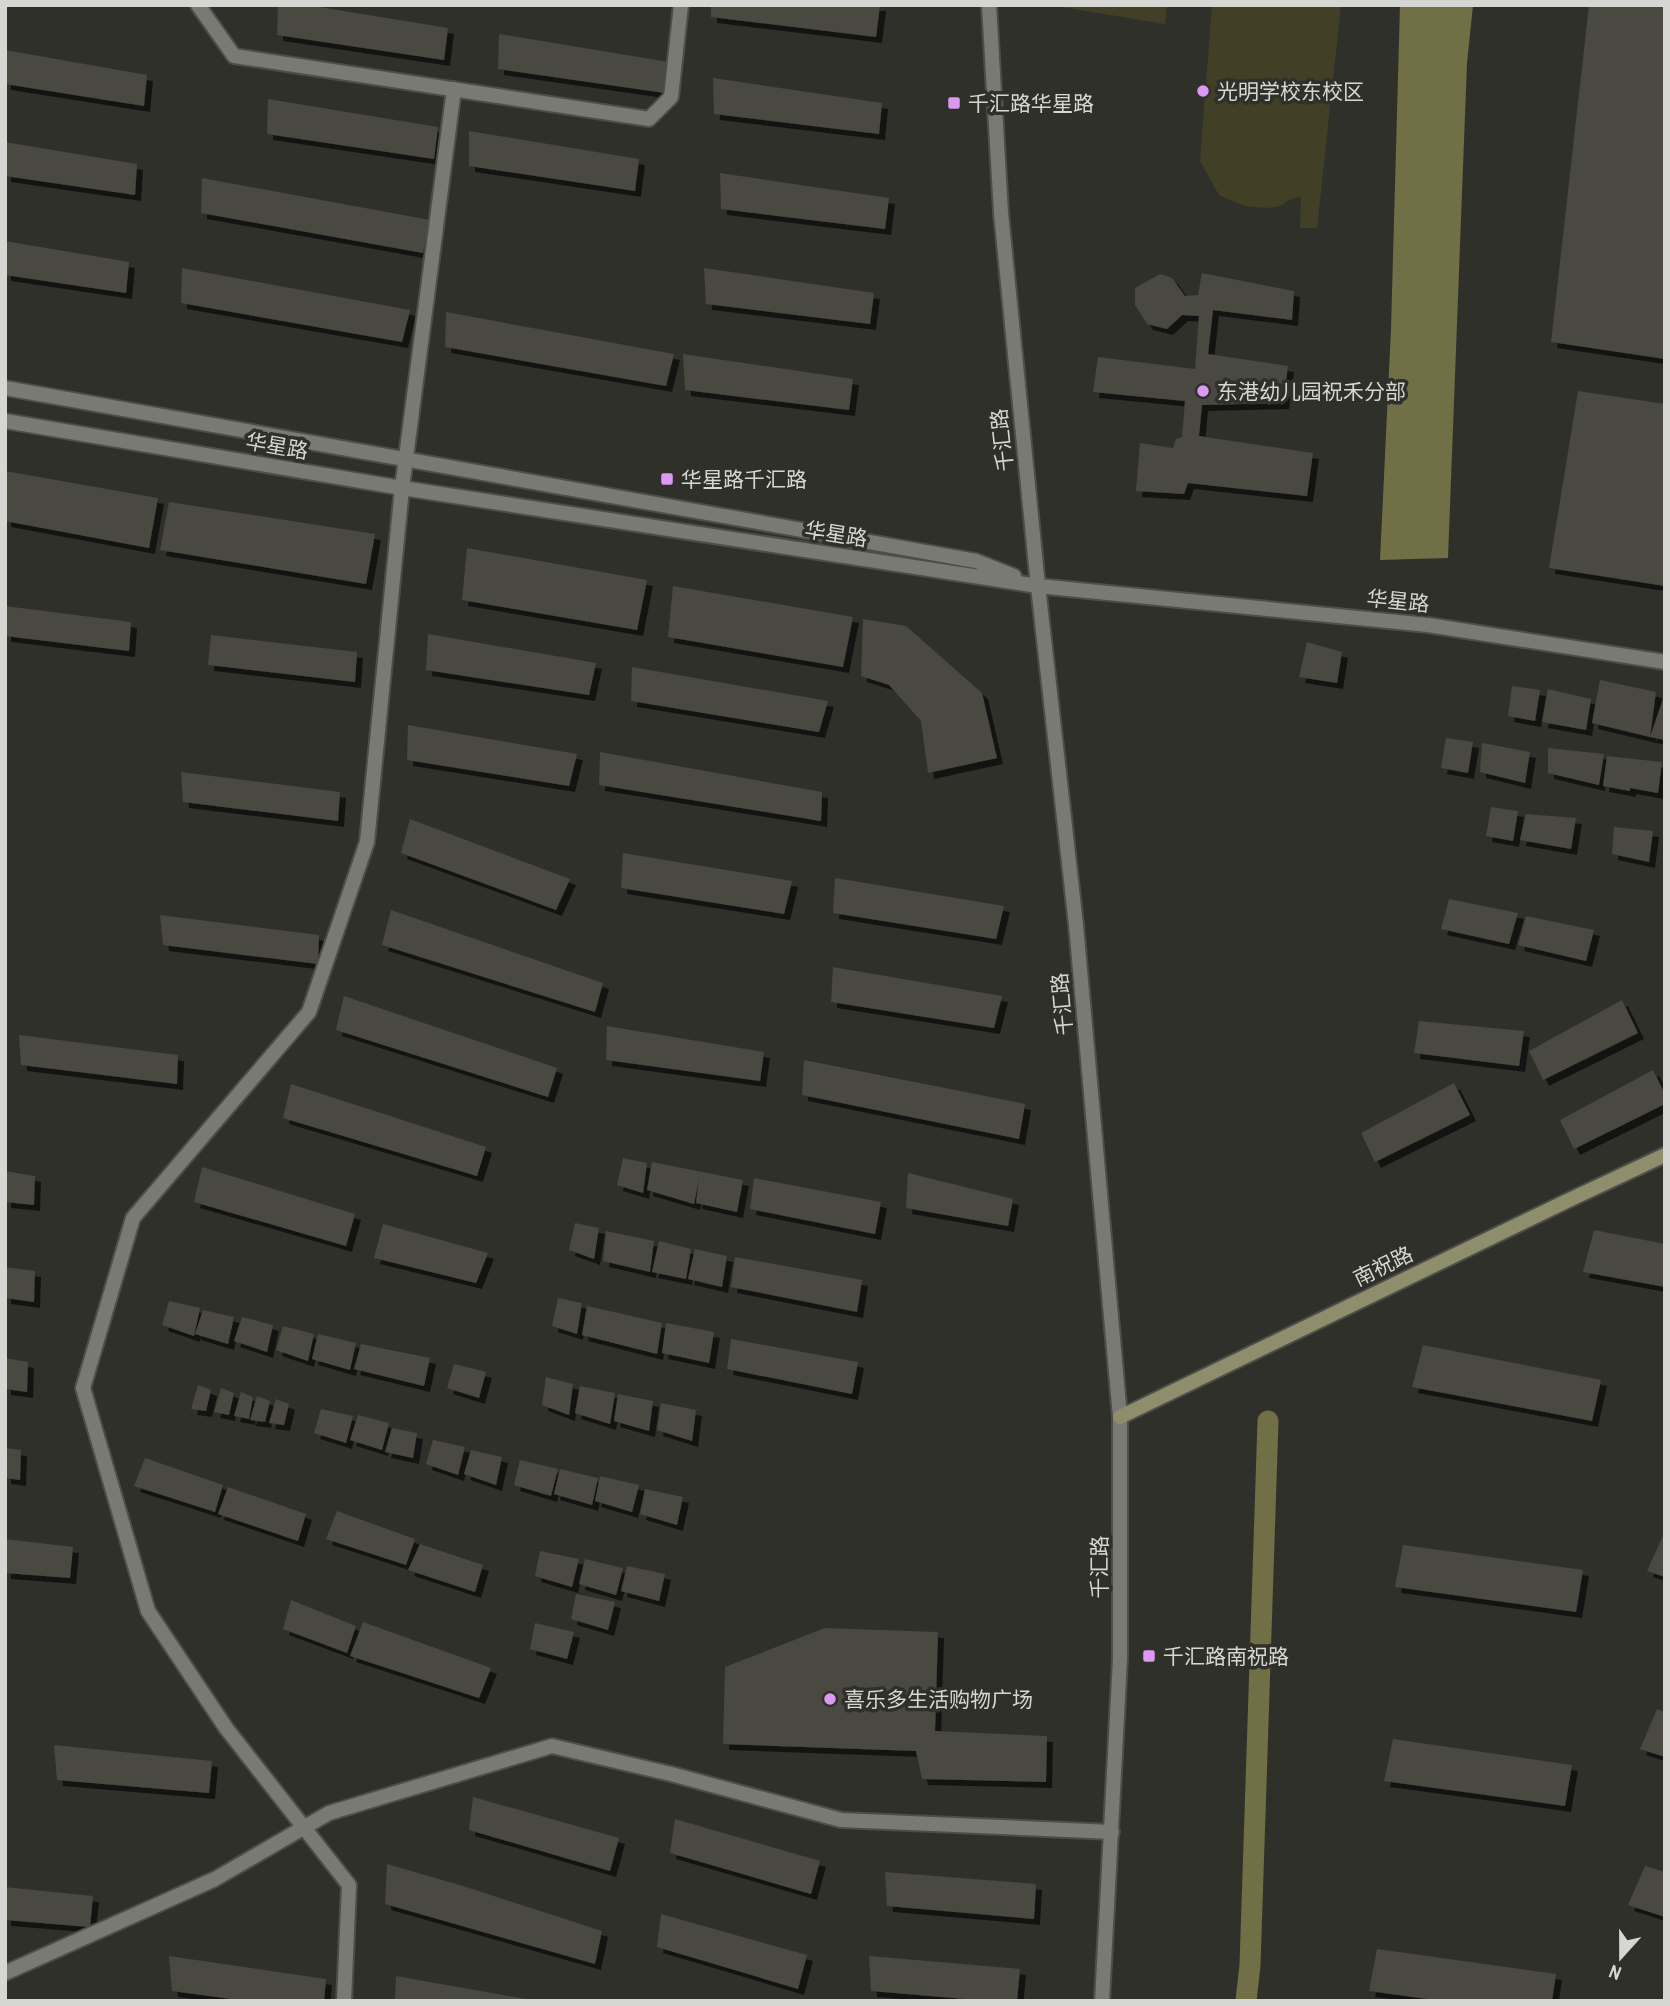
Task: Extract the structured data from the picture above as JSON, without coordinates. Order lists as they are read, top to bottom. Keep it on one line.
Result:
{"streets":{"main road":["南祝路"],"street":["千汇路","华星路"]},"crossings":[["千汇路","华星路"],["千汇路","南祝路"]],"places":{"other":["光明学校东校区","东港幼儿园祝禾分部","喜乐多生活购物广场"],"transit":["千汇路华星路","华星路千汇路","千汇路南祝路"]},"north":"bottom"}
